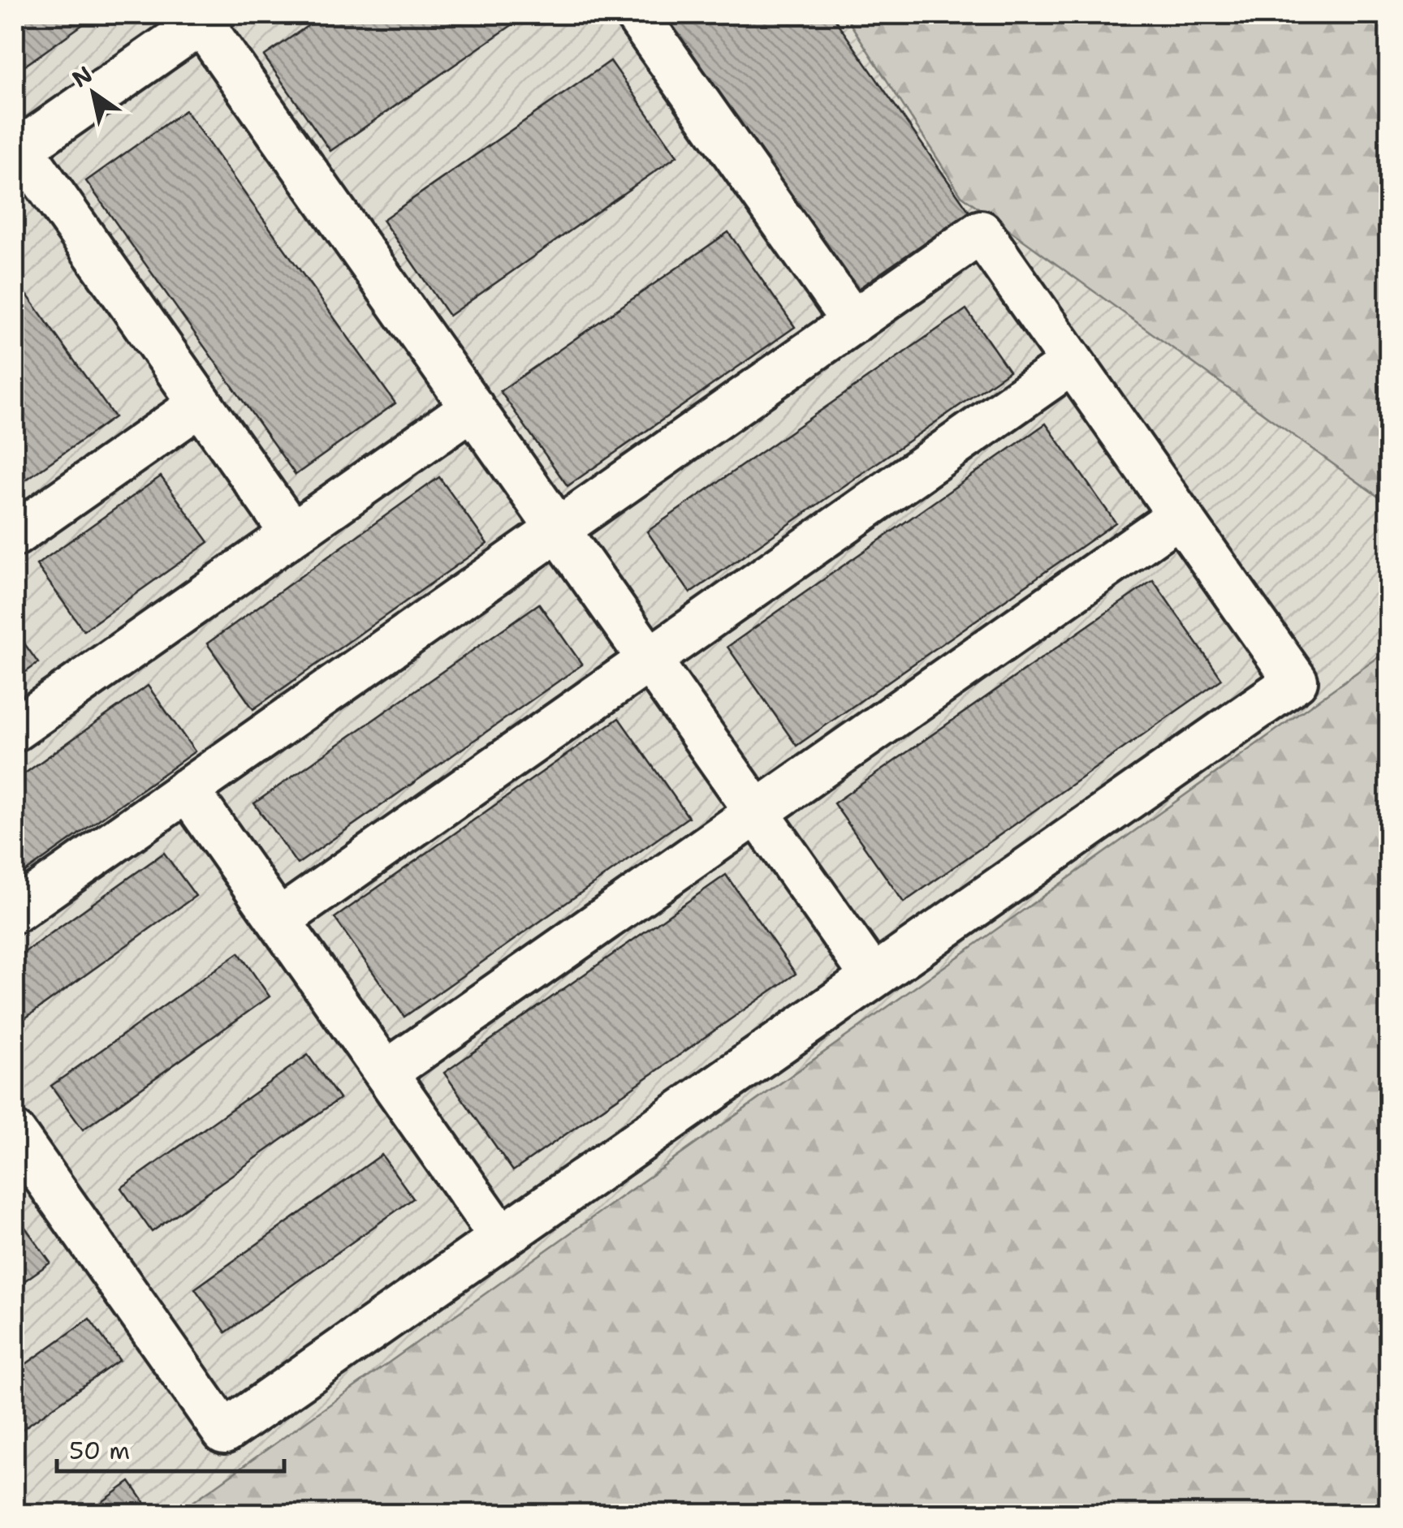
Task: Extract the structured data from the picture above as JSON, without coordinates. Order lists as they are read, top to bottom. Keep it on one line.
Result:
{"scale_bar":"50 m","north":"top left"}
